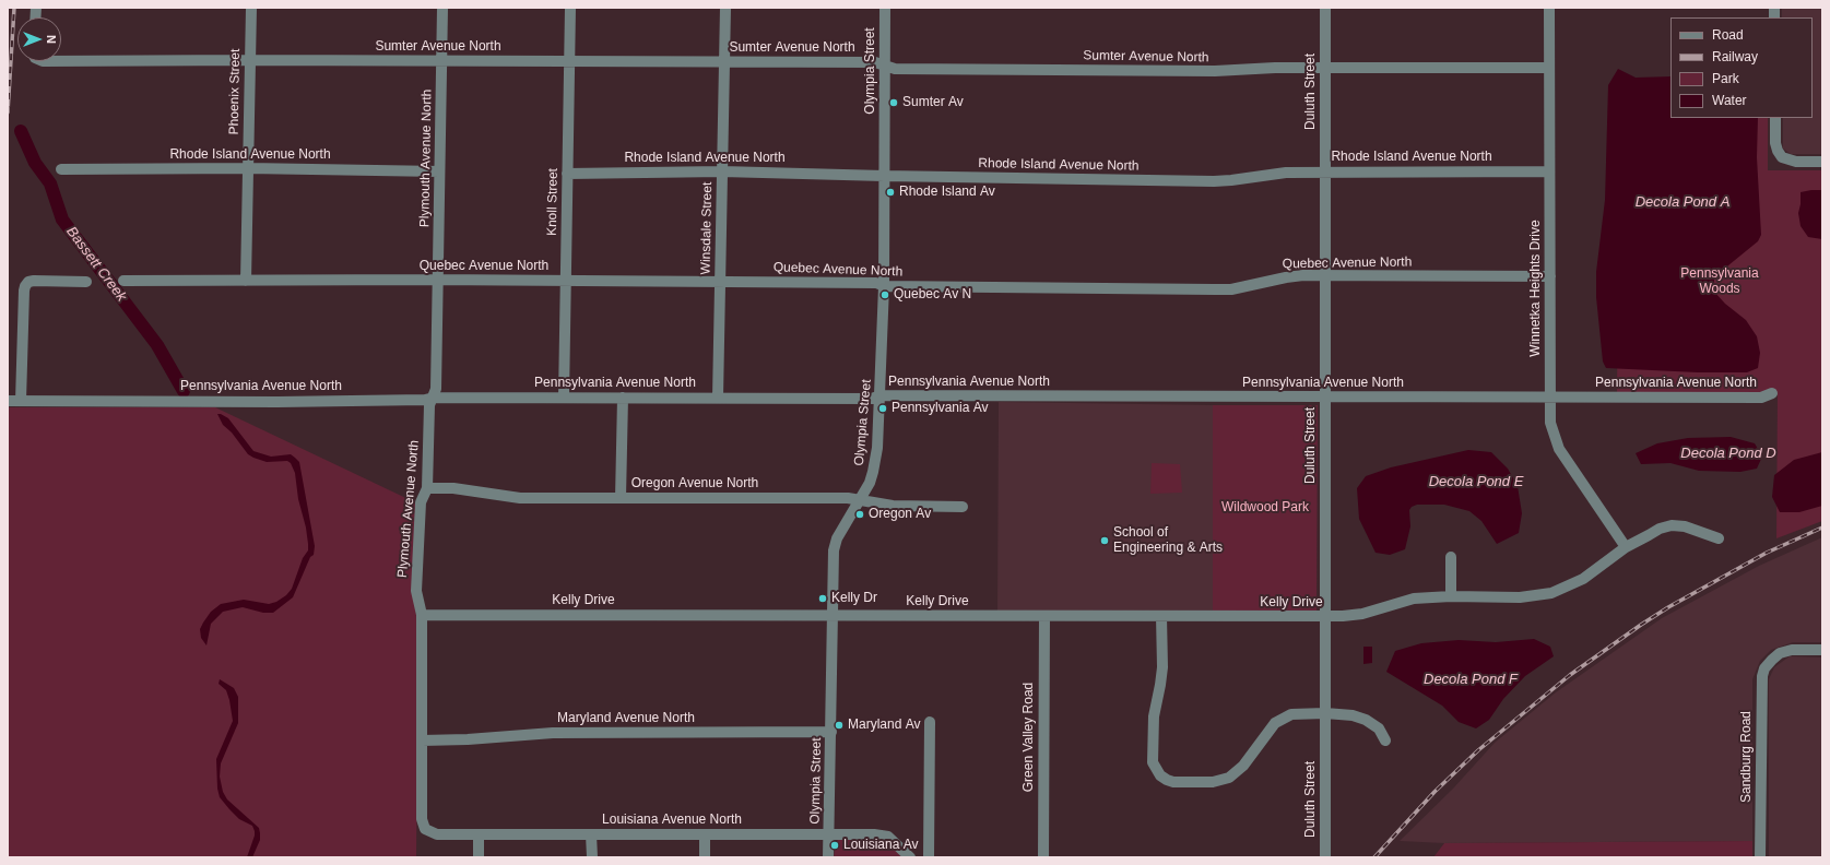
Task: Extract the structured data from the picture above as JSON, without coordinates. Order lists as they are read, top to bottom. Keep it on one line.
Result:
{"streets":{"street":["Sumter Avenue North","Olympia Street","Phoenix Street","Duluth Street","Rhode Island Avenue North","Plymouth Avenue North","Knoll Street","Winsdale Street","Quebec Avenue North","Winnetka Heights Drive","Pennsylvania Avenue North","Oregon Avenue North","Kelly Drive","Maryland Avenue North","Green Valley Road","Sandburg Road","Louisiana Avenue North"]},"crossings":[["Sumter Avenue North","Olympia Street"],["Sumter Avenue North","Phoenix Street"],["Sumter Avenue North","Duluth Street"],["Sumter Avenue North","Plymouth Avenue North"],["Sumter Avenue North","Knoll Street"],["Sumter Avenue North","Winsdale Street"],["Sumter Avenue North","Winnetka Heights Drive"],["Olympia Street","Rhode Island Avenue North"],["Olympia Street","Quebec Avenue North"],["Olympia Street","Pennsylvania Avenue North"],["Olympia Street","Oregon Avenue North"],["Olympia Street","Kelly Drive"],["Olympia Street","Maryland Avenue North"],["Olympia Street","Louisiana Avenue North"],["Phoenix Street","Rhode Island Avenue North"],["Phoenix Street","Quebec Avenue North"],["Duluth Street","Rhode Island Avenue North"],["Duluth Street","Quebec Avenue North"],["Duluth Street","Pennsylvania Avenue North"],["Duluth Street","Kelly Drive"],["Rhode Island Avenue North","Plymouth Avenue North"],["Rhode Island Avenue North","Knoll Street"],["Rhode Island Avenue North","Winsdale Street"],["Rhode Island Avenue North","Winnetka Heights Drive"],["Plymouth Avenue North","Quebec Avenue North"],["Plymouth Avenue North","Pennsylvania Avenue North"],["Plymouth Avenue North","Oregon Avenue North"],["Plymouth Avenue North","Kelly Drive"],["Plymouth Avenue North","Maryland Avenue North"],["Plymouth Avenue North","Louisiana Avenue North"],["Knoll Street","Quebec Avenue North"],["Knoll Street","Pennsylvania Avenue North"],["Winsdale Street","Quebec Avenue North"],["Winsdale Street","Pennsylvania Avenue North"],["Quebec Avenue North","Winnetka Heights Drive"],["Winnetka Heights Drive","Pennsylvania Avenue North"],["Winnetka Heights Drive","Kelly Drive"],["Kelly Drive","Green Valley Road"]],"water":["Decola Pond A","Bassett Creek","Decola Pond D","Decola Pond E","Decola Pond F"],"parks":["Pennsylvania Woods","Wildwood Park"],"places":["Sumter Av","Rhode Island Av","Quebec Av N","Pennsylvania Av","Oregon Av","School of Engineering & Arts","Kelly Dr","Maryland Av","Louisiana Av"],"legend":["Road","Railway","Park","Water"],"north":"right"}
